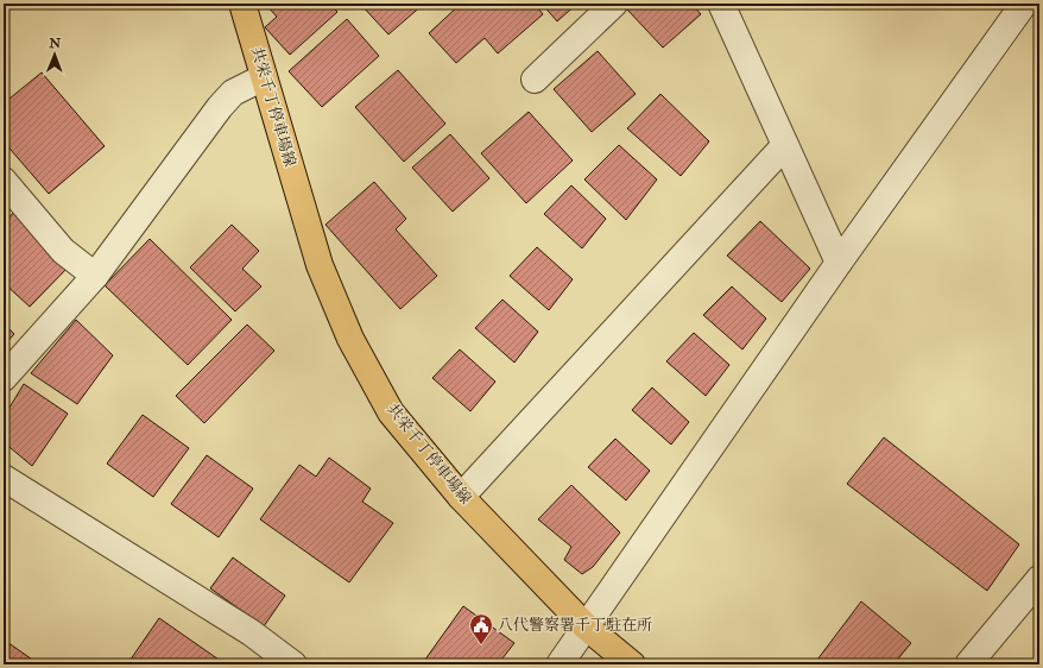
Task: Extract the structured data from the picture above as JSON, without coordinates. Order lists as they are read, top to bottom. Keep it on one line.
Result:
{"streets":{"main road":["共栄千丁停車場線"]},"places":{"public building":["八代警察署千丁駐在所"]},"north":"top"}
